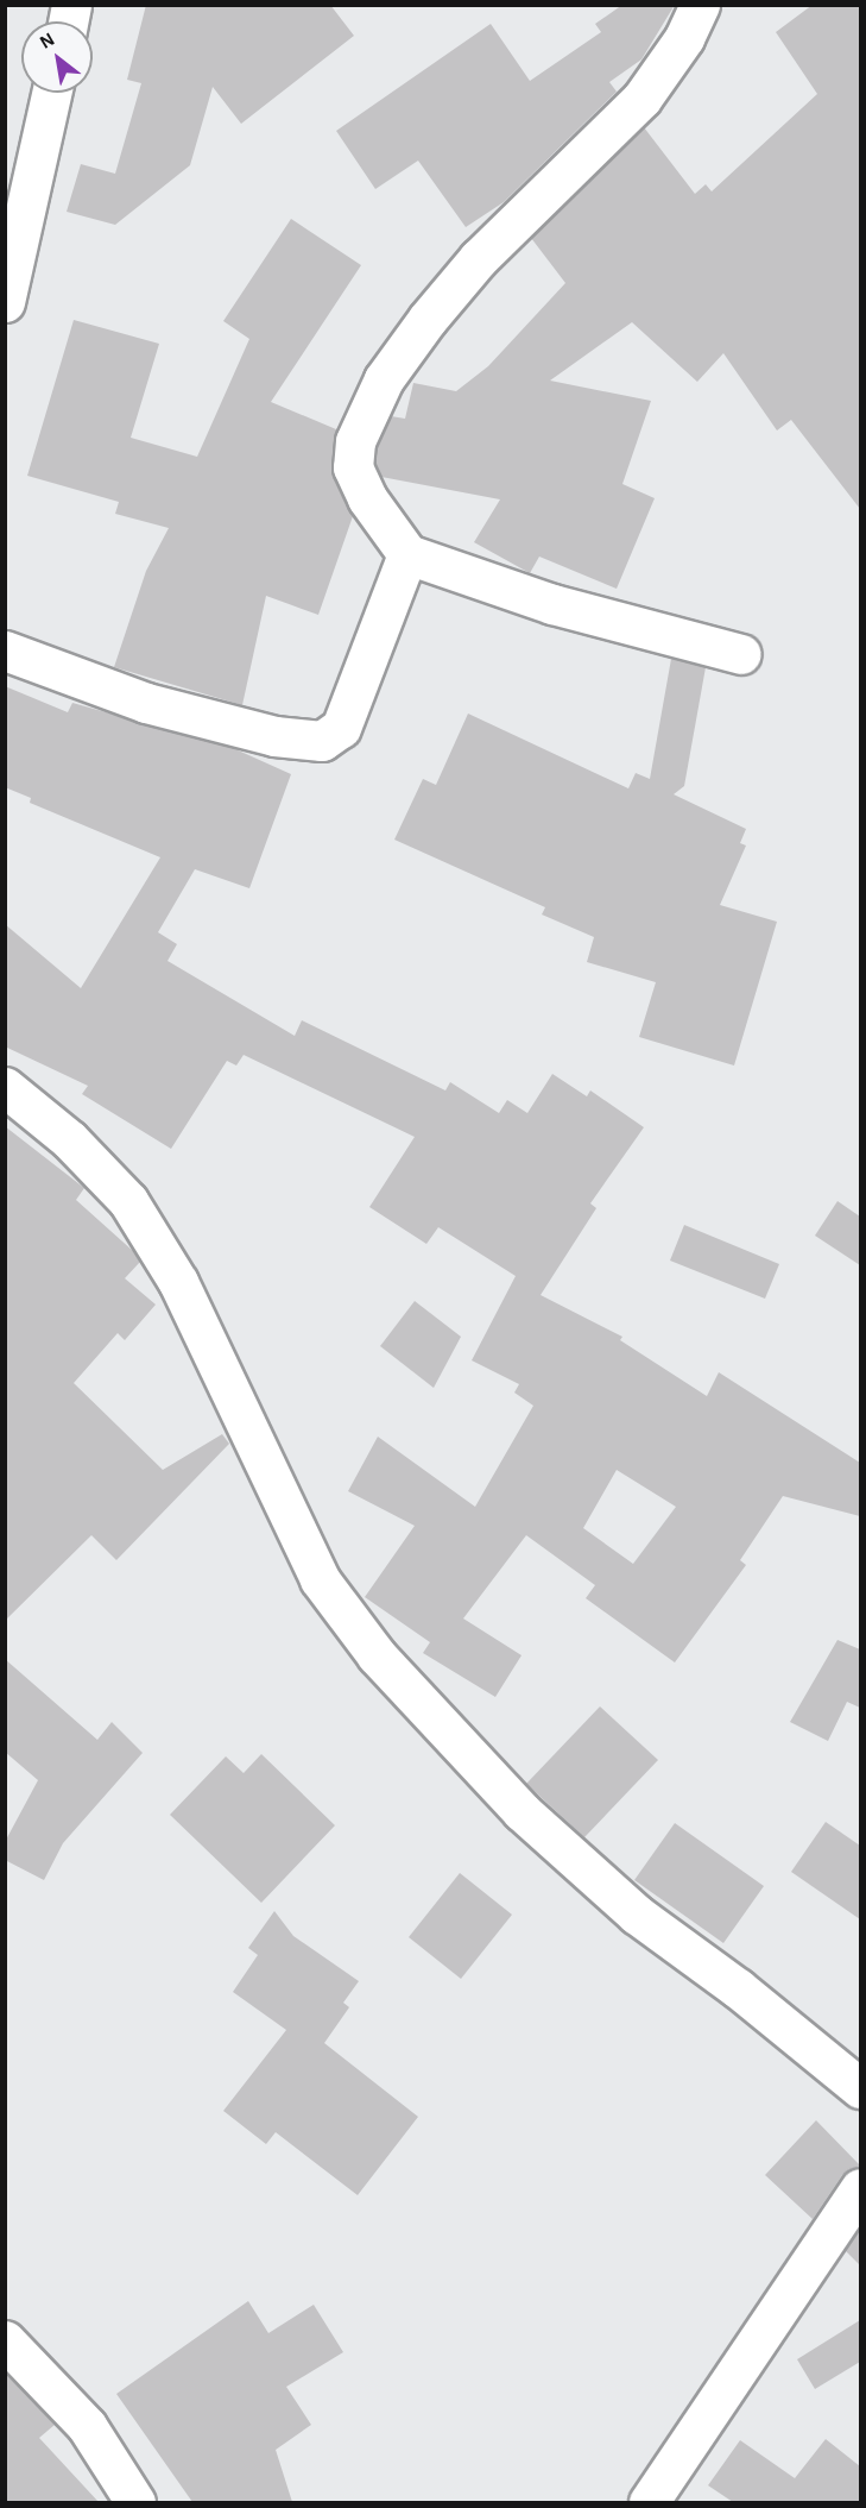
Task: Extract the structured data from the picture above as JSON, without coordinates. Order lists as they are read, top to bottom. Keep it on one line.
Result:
{"north":"top left"}
